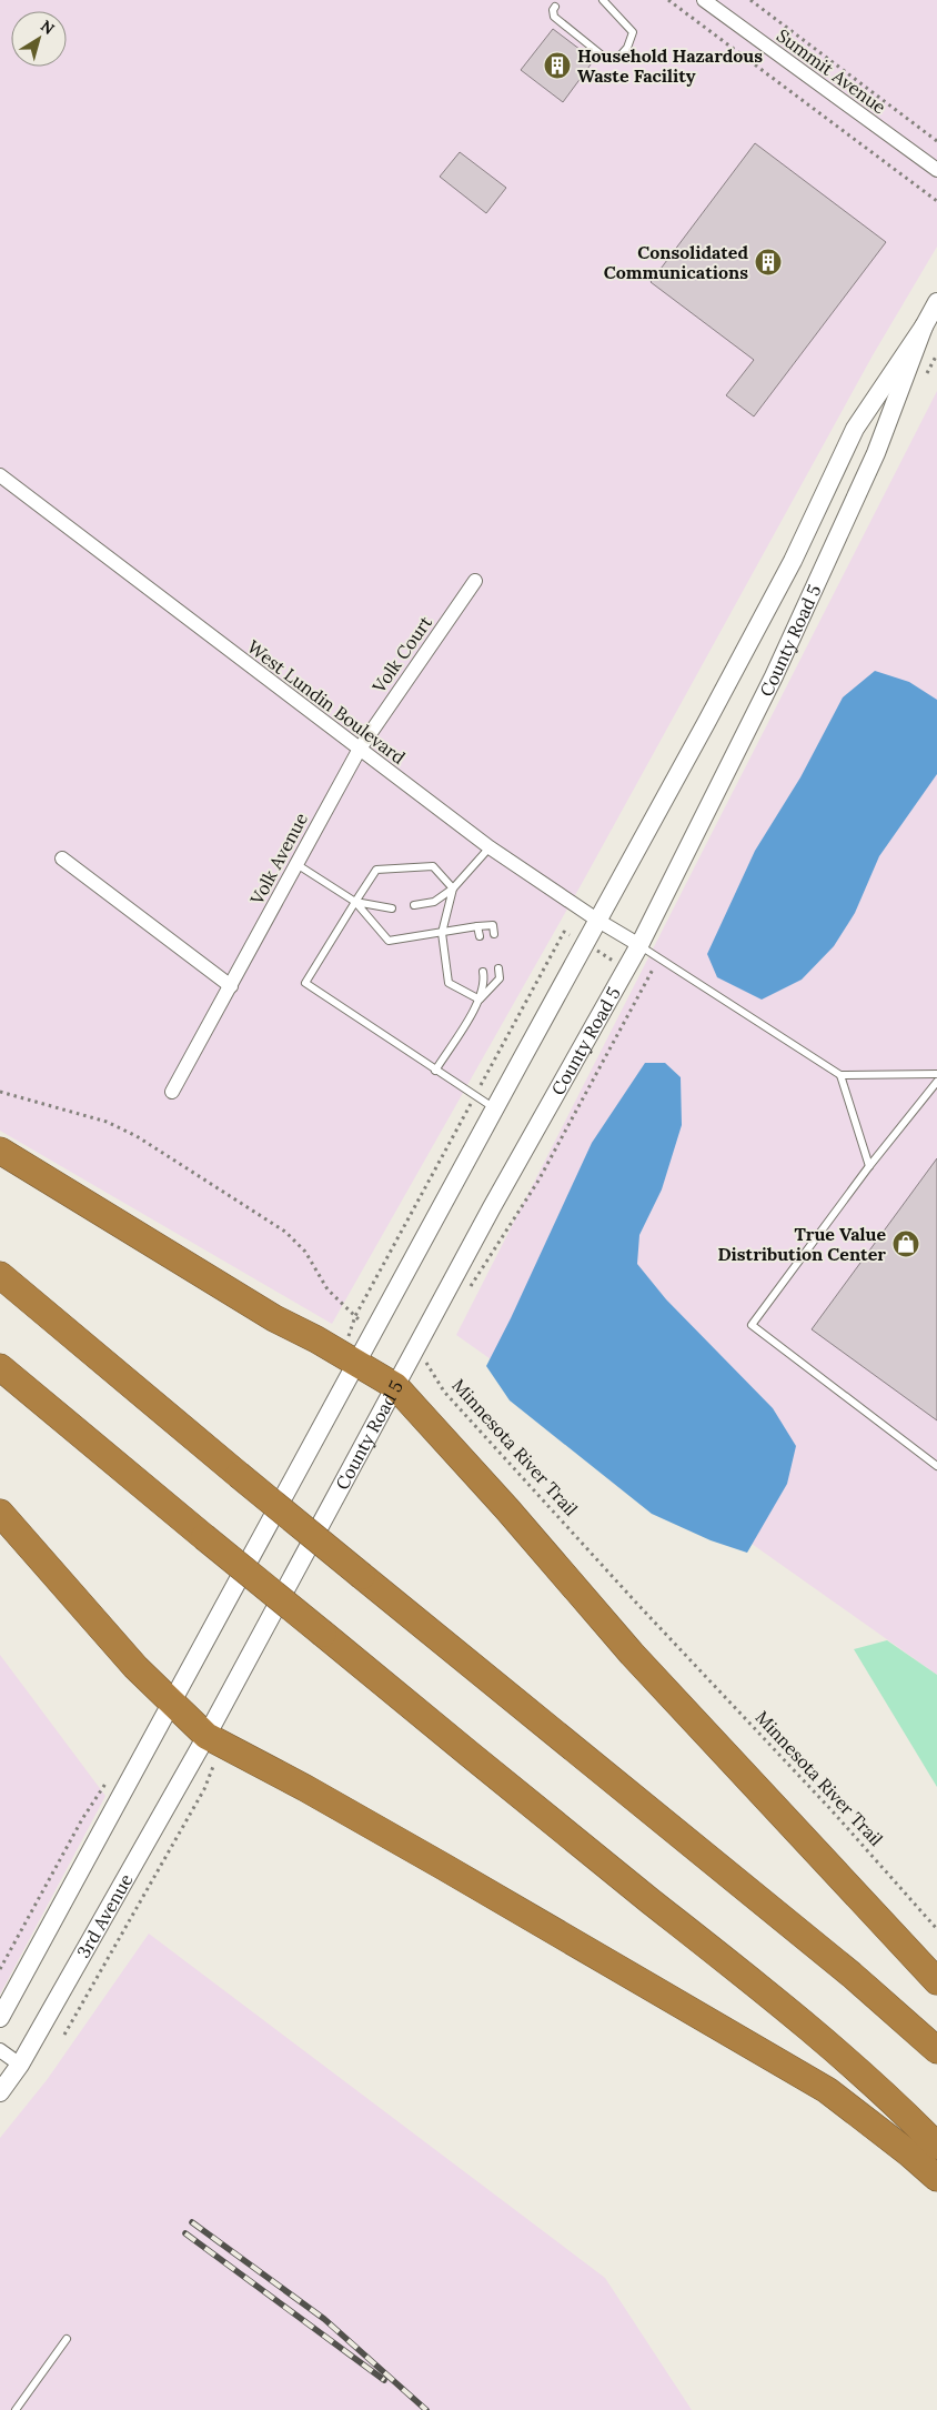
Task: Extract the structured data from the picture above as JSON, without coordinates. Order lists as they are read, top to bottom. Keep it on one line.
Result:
{"streets":{"street":["Summit Avenue","County Road 5","Volk Court","West Lundin Boulevard","Volk Avenue","3rd Avenue"],"path":["Minnesota River Trail"]},"crossings":[["County Road 5","West Lundin Boulevard"],["County Road 5","Minnesota River Trail"],["County Road 5","3rd Avenue"],["Volk Court","West Lundin Boulevard"],["Volk Court","Volk Avenue"],["West Lundin Boulevard","Volk Avenue"]],"places":{"building":["Household Hazardous Waste Facility","Consolidated Communications"],"shop":["True Value Distribution Center"]},"north":"top right"}
